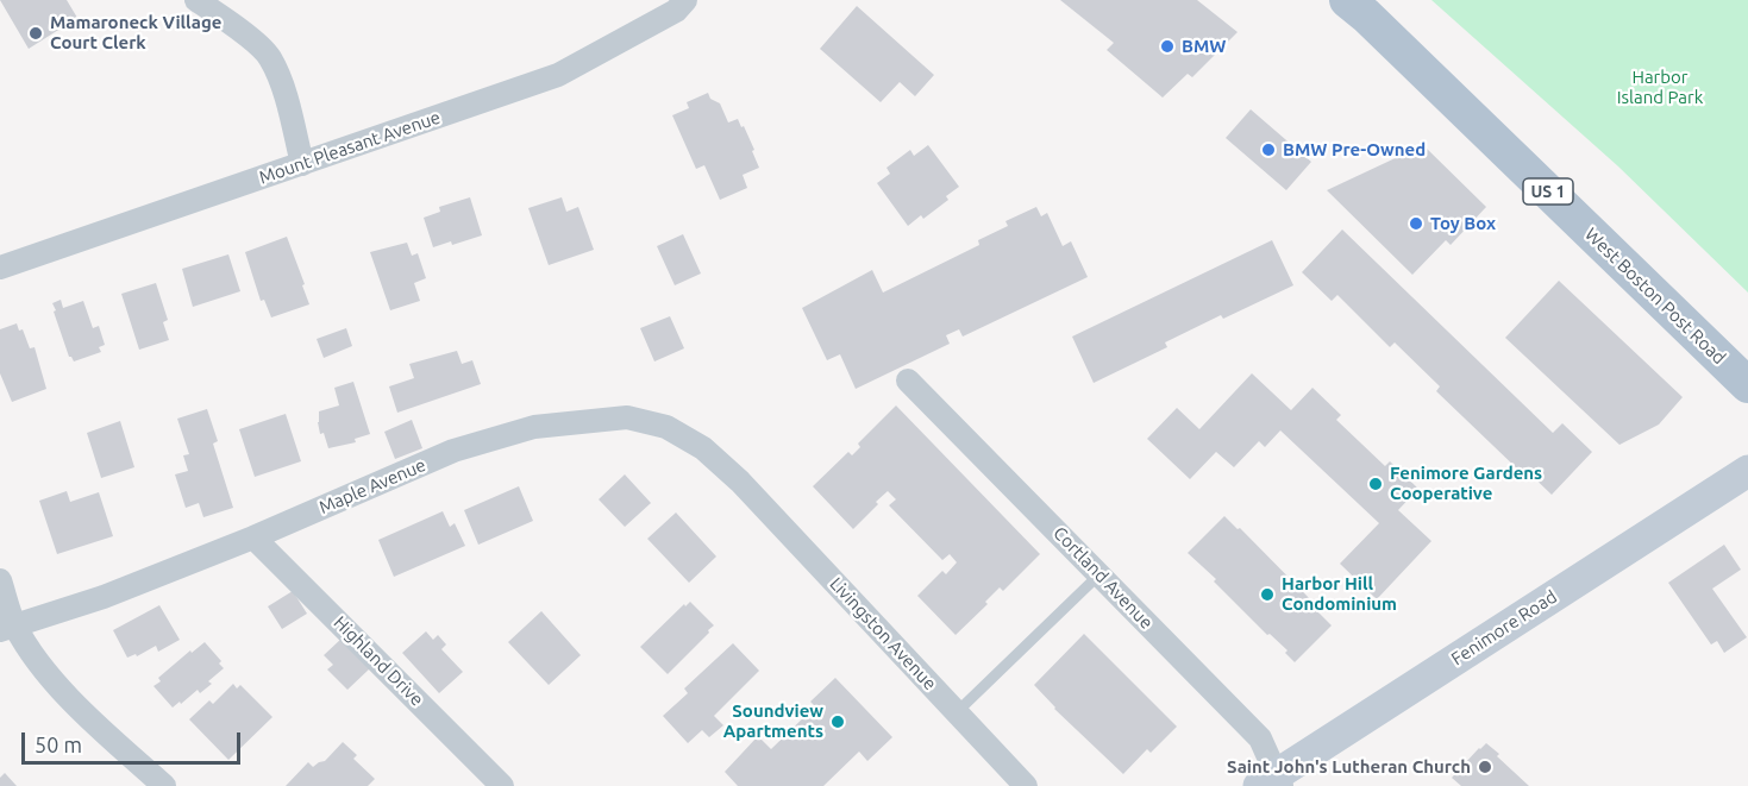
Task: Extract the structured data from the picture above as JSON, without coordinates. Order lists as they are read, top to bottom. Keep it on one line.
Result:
{"streets":{"main road":["US 1","West Boston Post Road"],"street":["Mount Pleasant Avenue","Maple Avenue","Cortland Avenue","Fenimore Road","Livingston Avenue","Highland Drive"]},"crossings":[["Maple Avenue","Livingston Avenue"],["Maple Avenue","Highland Drive"],["Cortland Avenue","Fenimore Road"]],"parks":["Harbor Island Park"],"places":["Mamaroneck Village Court Clerk","BMW","BMW Pre-Owned","Toy Box","Fenimore Gardens Cooperative","Harbor Hill Condominium","Soundview Apartments","Saint John's Lutheran Church"],"scale_bar":"50 m"}
